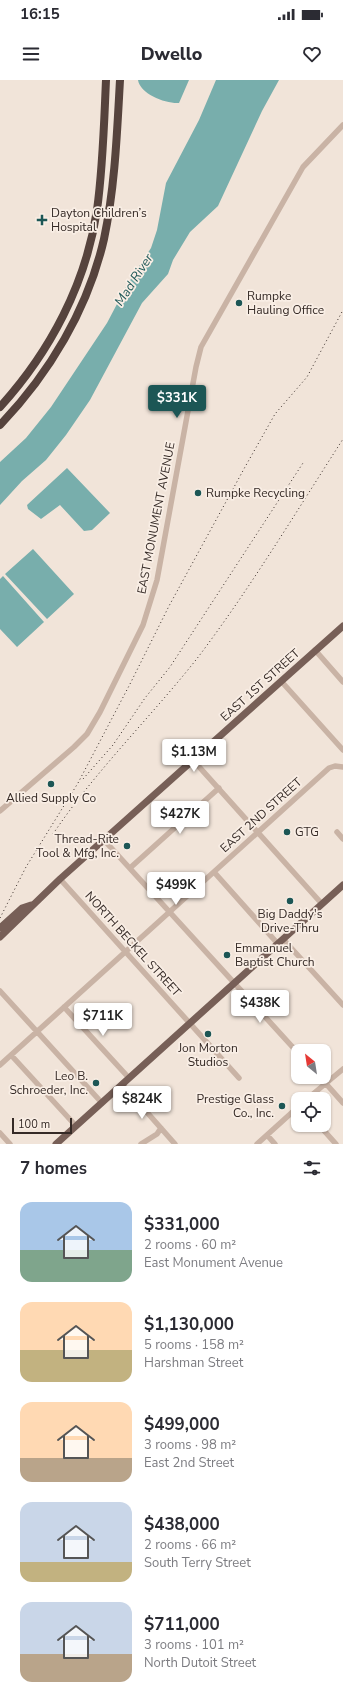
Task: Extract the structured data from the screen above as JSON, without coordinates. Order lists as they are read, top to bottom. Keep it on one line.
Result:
{"streets":{"main road":["EAST 1ST STREET"],"street":["EAST MONUMENT AVENUE","EAST 2ND STREET","NORTH BECKEL STREET"]},"crossings":[["EAST 1ST STREET","NORTH BECKEL STREET"],["EAST 2ND STREET","NORTH BECKEL STREET"]],"water":["Mad River"],"places":{"health":["Dayton Children’s Hospital"],"other":["Rumpke Hauling Office","Rumpke Recycling","Allied Supply Co","GTG","Thread-Rite Tool & Mfg, Inc.","Big Daddy's Drive-Thru","Emmanuel Baptist Church","Jon Morton Studios","Leo B. Schroeder, Inc.","Prestige Glass Co., Inc."]},"scale_bar":"100 m","north":"top left","page":{"status":"16:15","header":"Dwello","price":["$331K","$1.13M","$427K","$499K","$438K","$711K","$824K"],"scale":"100 m","heading":"7 homes","list":[{"name":"$331,000","note":"2 rooms · 60 m² · East Monument Avenue"},{"name":"$1,130,000","note":"5 rooms · 158 m² · Harshman Street"},{"name":"$499,000","note":"3 rooms · 98 m² · East 2nd Street"},{"name":"$438,000","note":"2 rooms · 66 m² · South Terry Street"},{"name":"$711,000","note":"3 rooms · 101 m² · North Dutoit Street"}]}}
